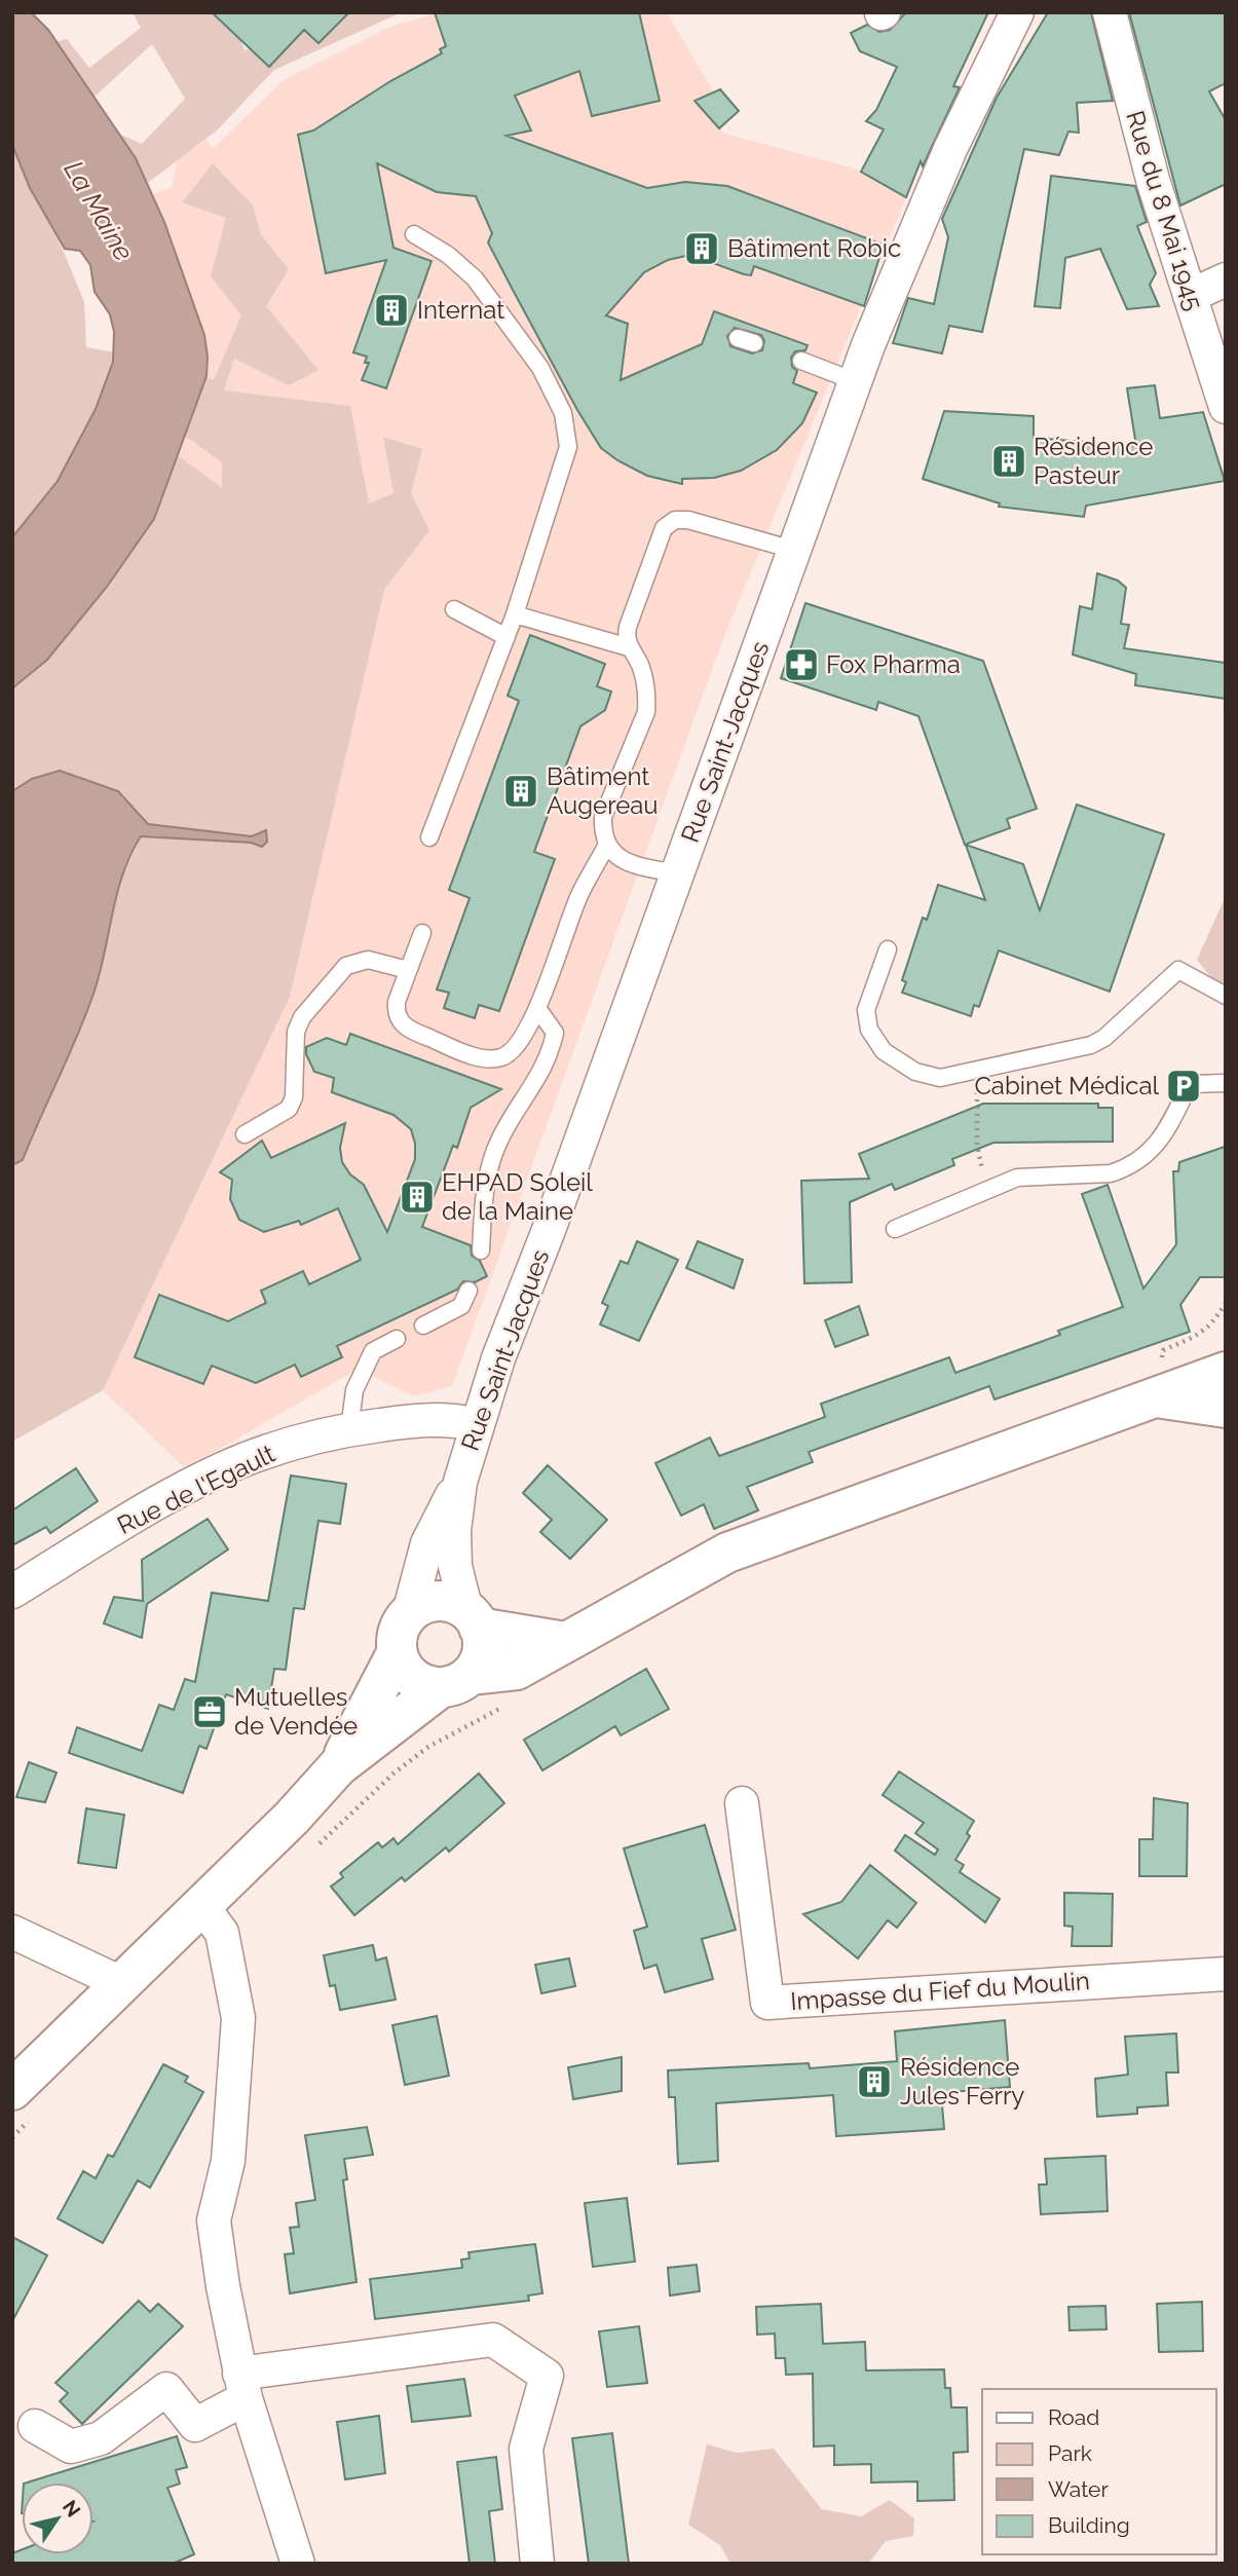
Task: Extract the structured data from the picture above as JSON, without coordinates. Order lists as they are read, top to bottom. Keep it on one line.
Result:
{"streets":{"street":["Rue du 8 Mai 1945","Rue Saint-Jacques","Rue de l'Egault","Impasse du Fief du Moulin"]},"crossings":[["Rue Saint-Jacques","Rue de l'Egault"]],"water":["La Maine"],"places":{"building":["Bâtiment Robic","Internat","Résidence Pasteur","Bâtiment Augereau","EHPAD Soleil de la Maine","Résidence Jules Ferry"],"pharmacy":["Fox Pharma"],"parking":["Cabinet Médical"],"office":["Mutuelles de Vendée"]},"legend":["Road","Park","Water","Building"],"north":"top right"}
